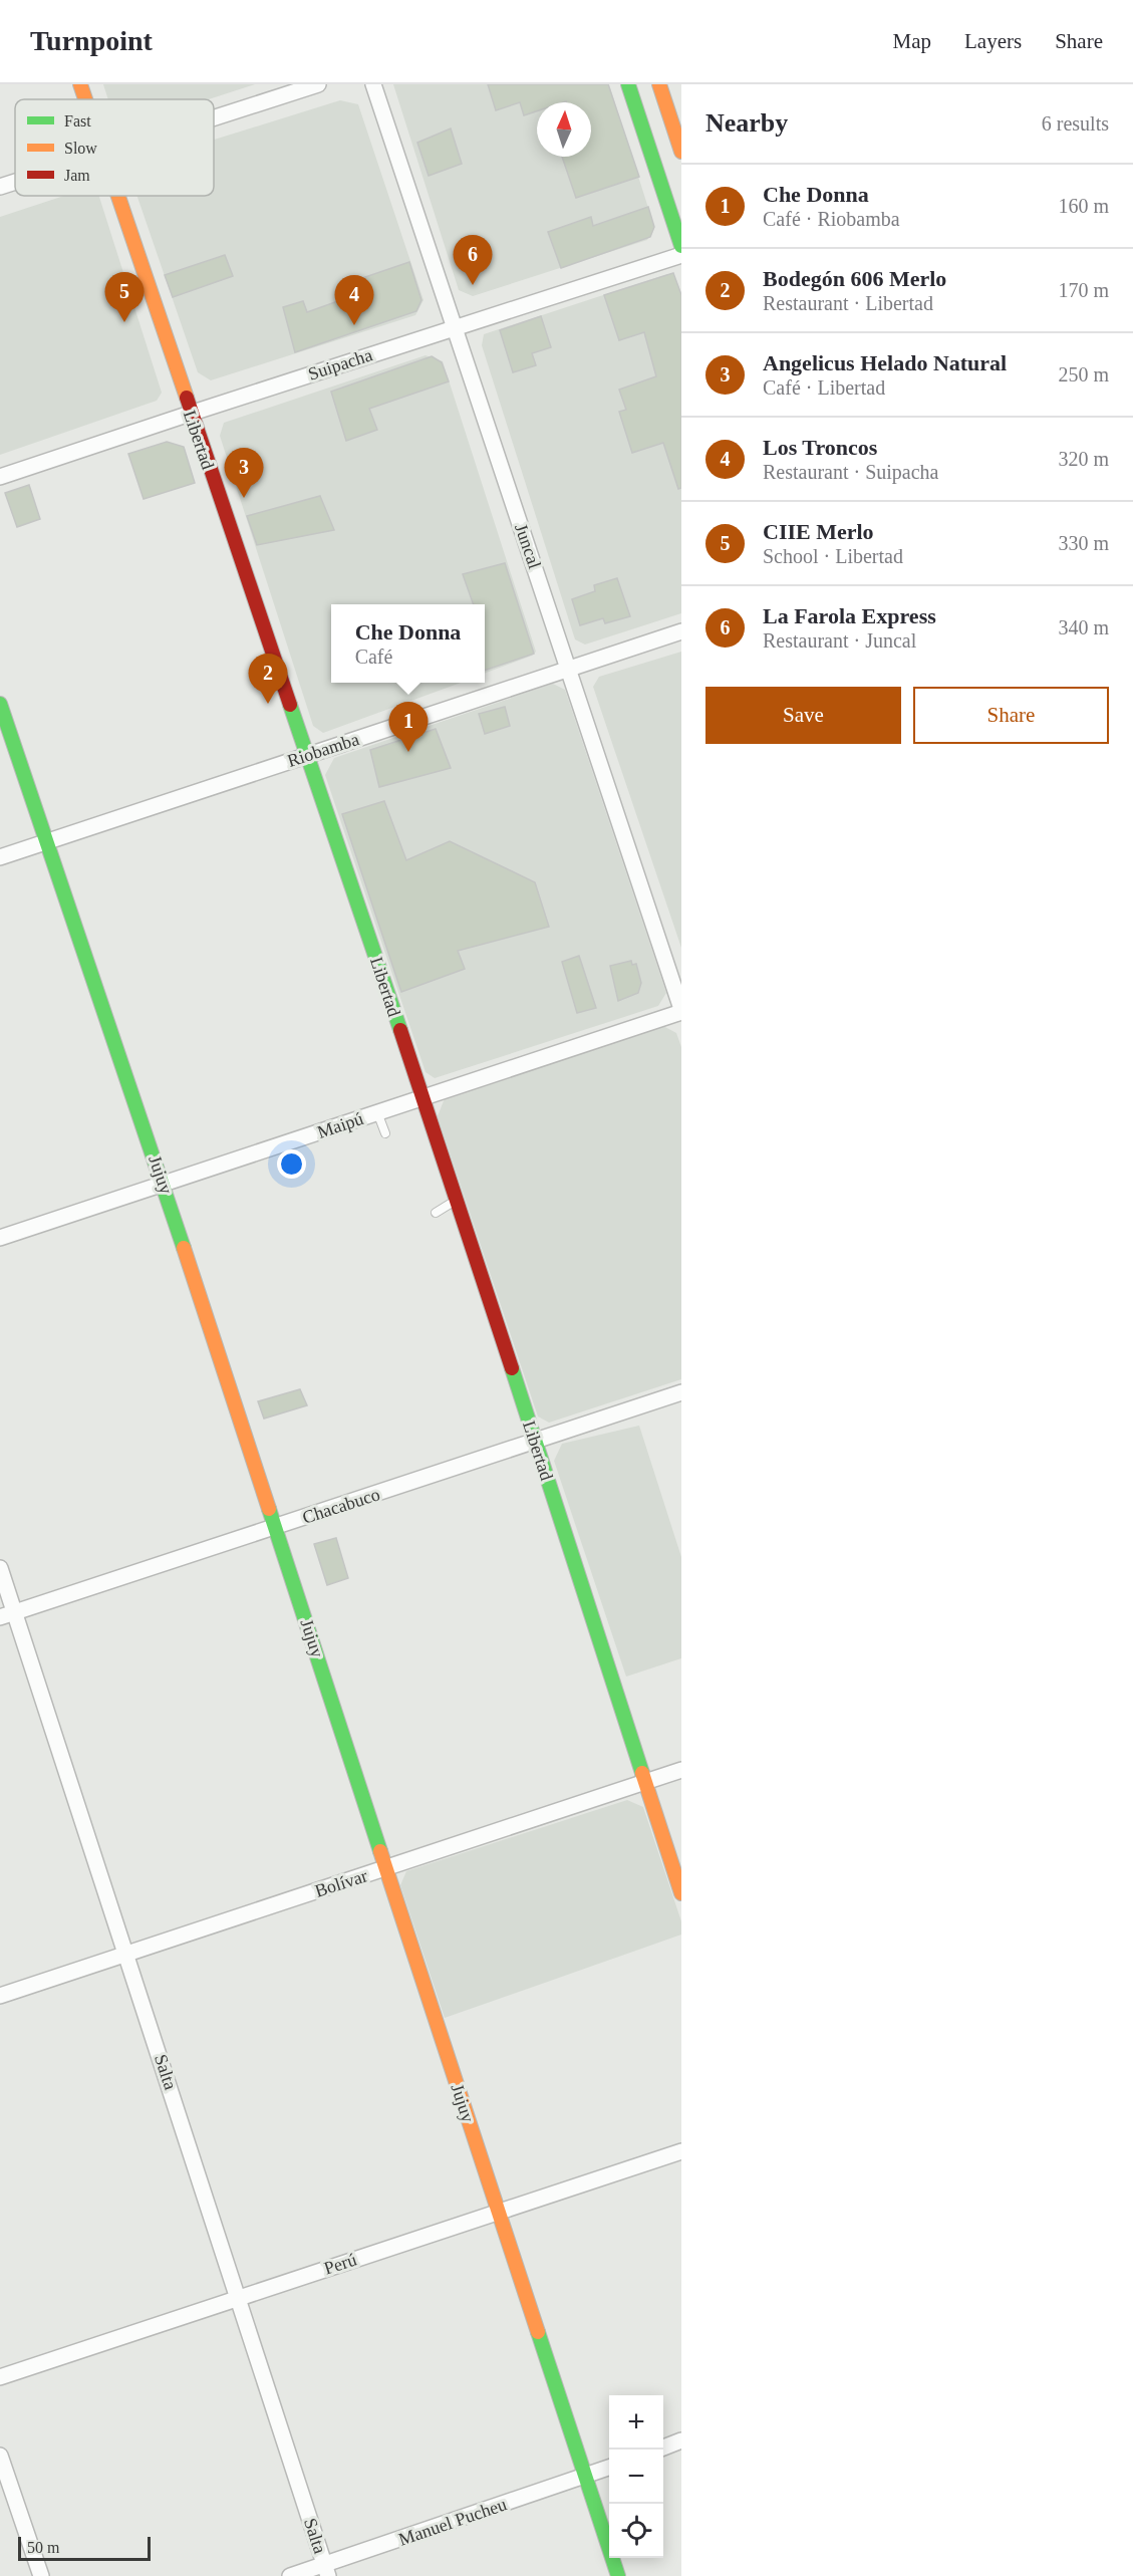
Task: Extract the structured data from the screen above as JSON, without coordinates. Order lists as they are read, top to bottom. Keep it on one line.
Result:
{"streets":{"street":["Suipacha","Libertad","Juncal","Riobamba","Maipú","Jujuy","Chacabuco","Bolívar","Salta","Perú","Manuel Pucheu"]},"crossings":[["Suipacha","Libertad"],["Suipacha","Juncal"],["Libertad","Riobamba"],["Libertad","Maipú"],["Libertad","Chacabuco"],["Libertad","Bolívar"],["Juncal","Riobamba"],["Juncal","Maipú"],["Riobamba","Jujuy"],["Maipú","Jujuy"],["Jujuy","Chacabuco"],["Jujuy","Bolívar"],["Jujuy","Perú"],["Jujuy","Manuel Pucheu"],["Chacabuco","Salta"],["Bolívar","Salta"],["Salta","Perú"],["Salta","Manuel Pucheu"]],"legend":["Fast","Slow","Jam"],"scale_bar":"50 m","north":"top","page":{"header":"Turnpoint","nav":["Map","Layers","Share"],"heading":["Nearby","6 results"],"list":[{"mark":"1","name":"Che Donna","note":"Café · Riobamba","value":"160 m"},{"mark":"2","name":"Bodegón 606 Merlo","note":"Restaurant · Libertad","value":"170 m"},{"mark":"3","name":"Angelicus Helado Natural","note":"Café · Libertad","value":"250 m"},{"mark":"4","name":"Los Troncos","note":"Restaurant · Suipacha","value":"320 m"},{"mark":"5","name":"CIIE Merlo","note":"School · Libertad","value":"330 m"},{"mark":"6","name":"La Farola Express","note":"Restaurant · Juncal","value":"340 m"}],"pins":["6","5","4","3","2","1"],"popup":["Che Donna","Café"],"buttons":["Save","Share"],"map_buttons":["+","−"],"scale":"50 m"}}
